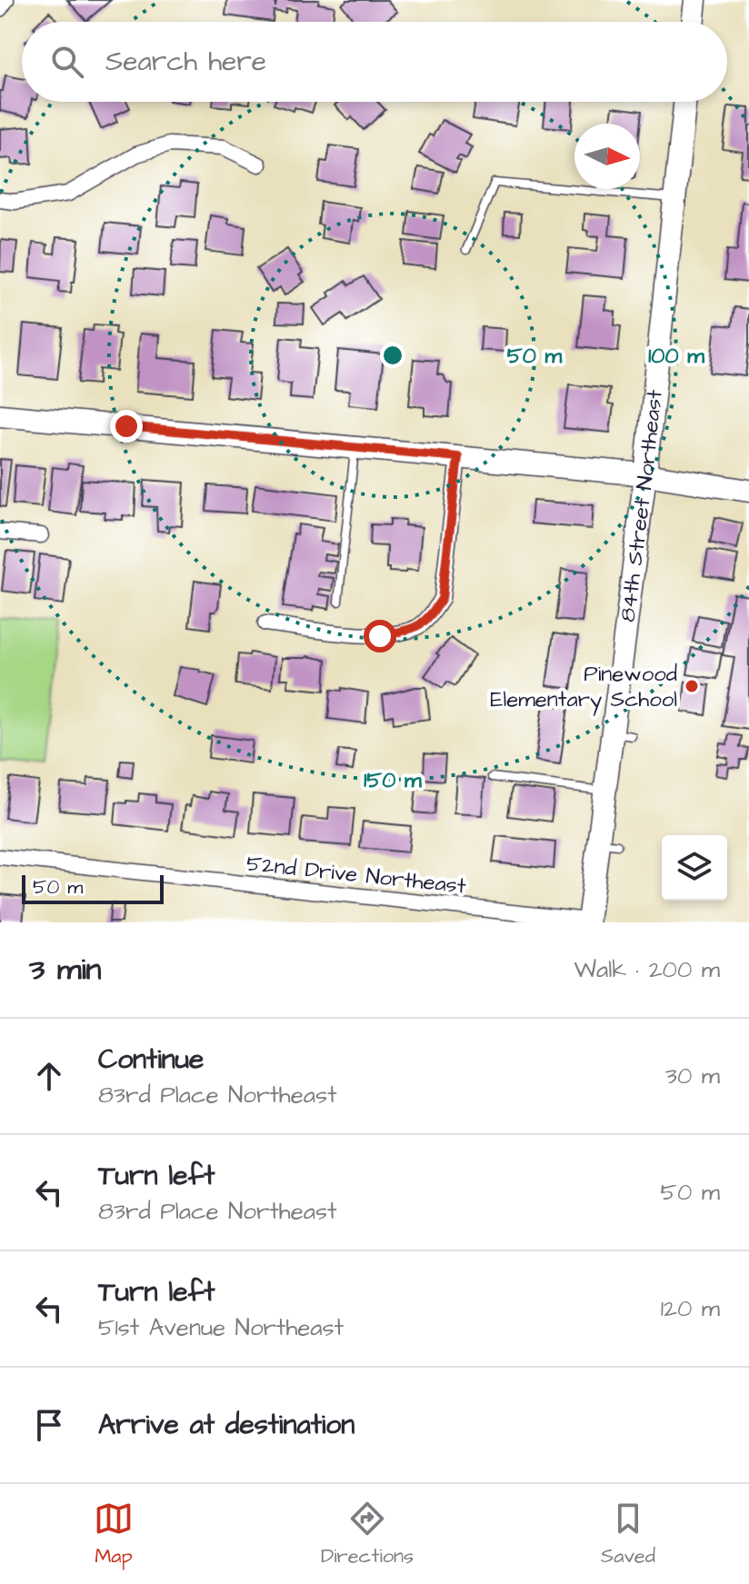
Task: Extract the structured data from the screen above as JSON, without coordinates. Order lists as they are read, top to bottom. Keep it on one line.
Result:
{"streets":{"street":["84th Street Northeast","52nd Drive Northeast"]},"crossings":[["84th Street Northeast","52nd Drive Northeast"]],"places":["Pinewood Elementary School"],"scale_bar":"50 m","north":"right","page":{"search":"Search here","scale":"50 m","heading":["3 min","Walk · 200 m"],"list":[["Continue","83rd Place Northeast","30 m"],["Turn left","83rd Place Northeast","50 m"],["Turn left","51st Avenue Northeast","120 m"],"Arrive at destination"],"nav":["Map","Directions","Saved"]},"rings":["50 m","100 m","150 m"]}
